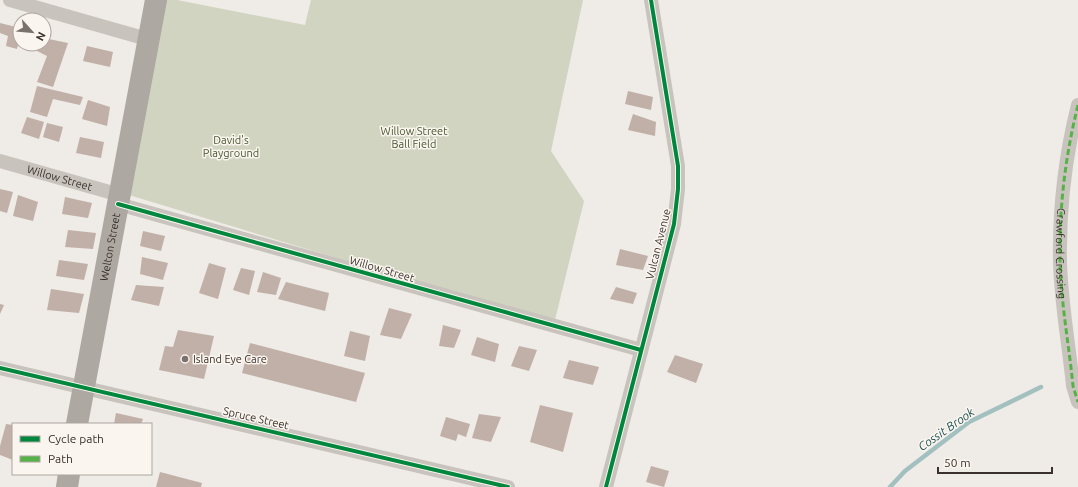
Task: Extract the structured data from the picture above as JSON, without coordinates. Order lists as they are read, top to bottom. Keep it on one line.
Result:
{"streets":{"main road":["Welton Street"],"street":["Willow Street","Vulcan Avenue","Crawford Crossing","Spruce Street"]},"crossings":[["Willow Street","Vulcan Avenue"],["Willow Street","Welton Street"],["Welton Street","Spruce Street"]],"water":["Cossit Brook"],"parks":["Willow Street Ball Field","David's Playground"],"places":["Island Eye Care"],"legend":["Cycle path","Path"],"scale_bar":"50 m","north":"bottom right"}
